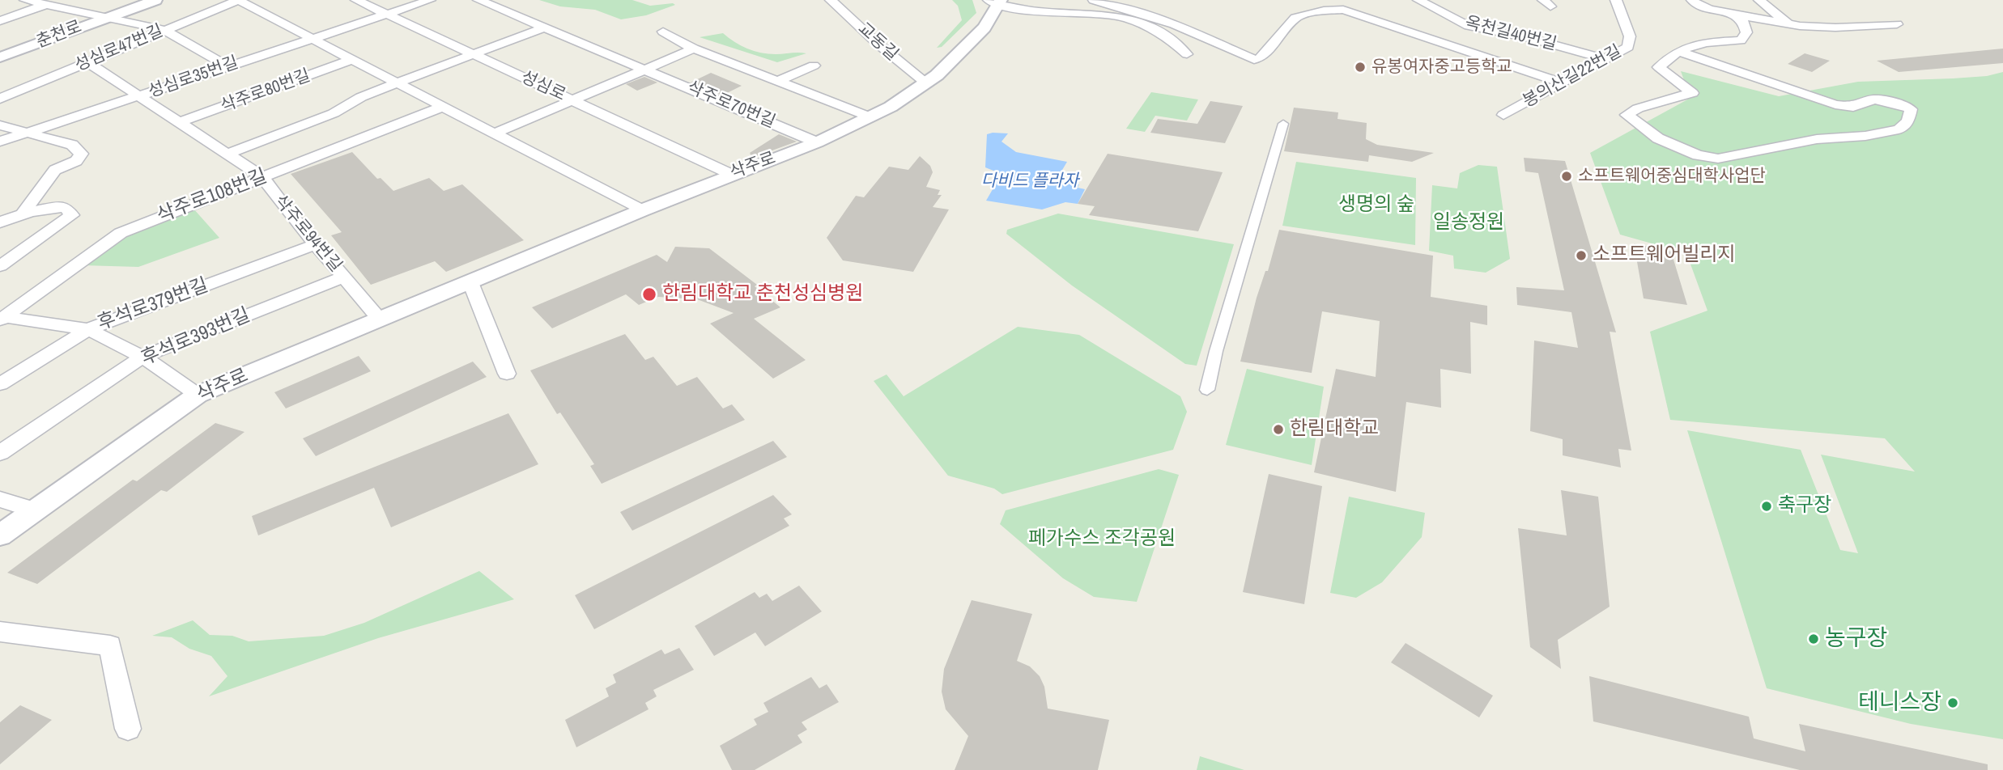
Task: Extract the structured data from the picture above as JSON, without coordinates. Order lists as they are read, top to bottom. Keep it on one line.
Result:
{"streets":{"street":["옥천길40번길","춘천로","교동길","성심로47번길","봉의산길22번길","성심로35번길","성심로","삭주로80번길","삭주로70번길","삭주로","삭주로108번길","삭주로94번길","후석로379번길","후석로393번길"]},"crossings":[["옥천길40번길","봉의산길22번길"],["교동길","삭주로"],["성심로47번길","삭주로80번길"],["성심로47번길","삭주로94번길"],["성심로35번길","성심로"],["성심로35번길","삭주로80번길"],["성심로35번길","삭주로94번길"],["성심로","삭주로"],["삭주로80번길","삭주로"],["삭주로80번길","삭주로108번길"],["삭주로80번길","삭주로94번길"],["삭주로70번길","삭주로"],["삭주로","삭주로94번길"],["삭주로108번길","삭주로94번길"],["삭주로94번길","후석로379번길"],["삭주로94번길","후석로393번길"]],"water":["다비드 플라자"],"parks":["생명의 숲","일송정원","페가수스 조각공원"],"places":["유봉여자중고등학교","소프트웨어중심대학사업단","소프트웨어빌리지","한림대학교 춘천성심병원","한림대학교","축구장","농구장","테니스장"]}
